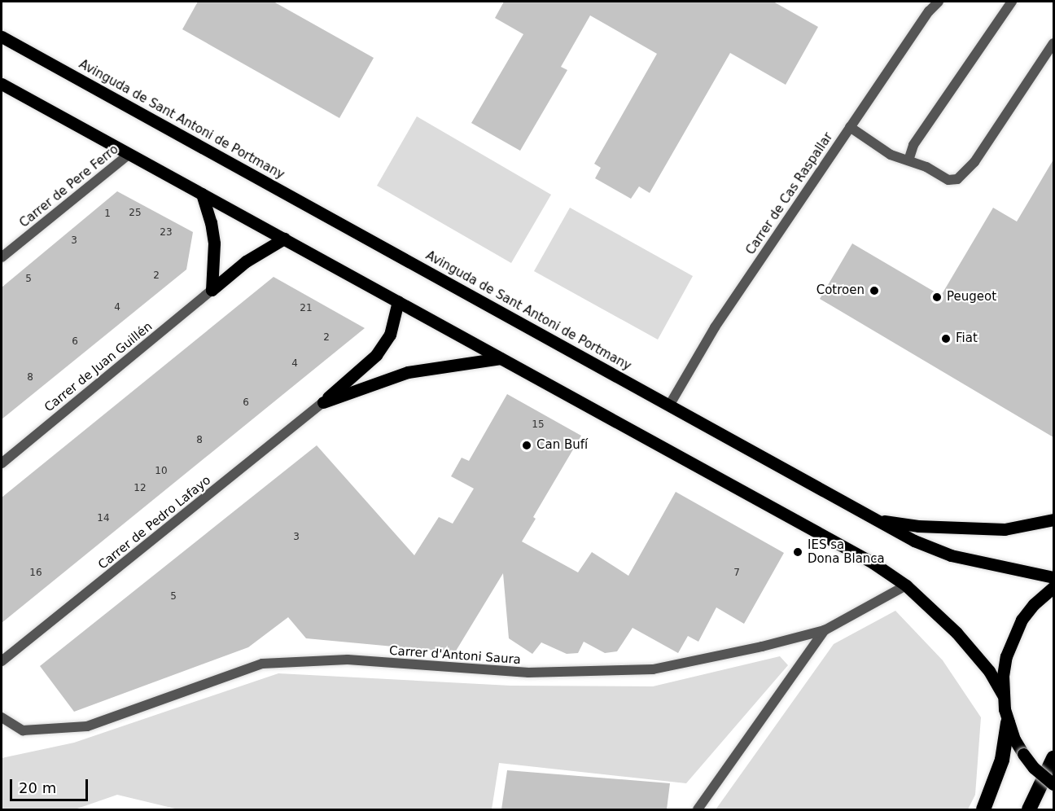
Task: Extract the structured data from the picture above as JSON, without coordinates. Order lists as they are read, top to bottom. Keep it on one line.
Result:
{"streets":{"main road":["Avinguda de Sant Antoni de Portmany"],"street":["Carrer de Pere Ferro","Carrer de Cas Raspallar","Carrer de Juan Guillén","Carrer de Pedro Lafayo","Carrer d'Antoni Saura"]},"crossings":[["Avinguda de Sant Antoni de Portmany","Carrer de Cas Raspallar"]],"places":["Cotroen","Peugeot","Fiat","Can Bufí","IES sa Dona Blanca"],"house_numbers":["25","1","23","3","2","5","4","21","2","6","4","8","6","15","8","10","12","14","3","16","7","5"],"scale_bar":"20 m"}
